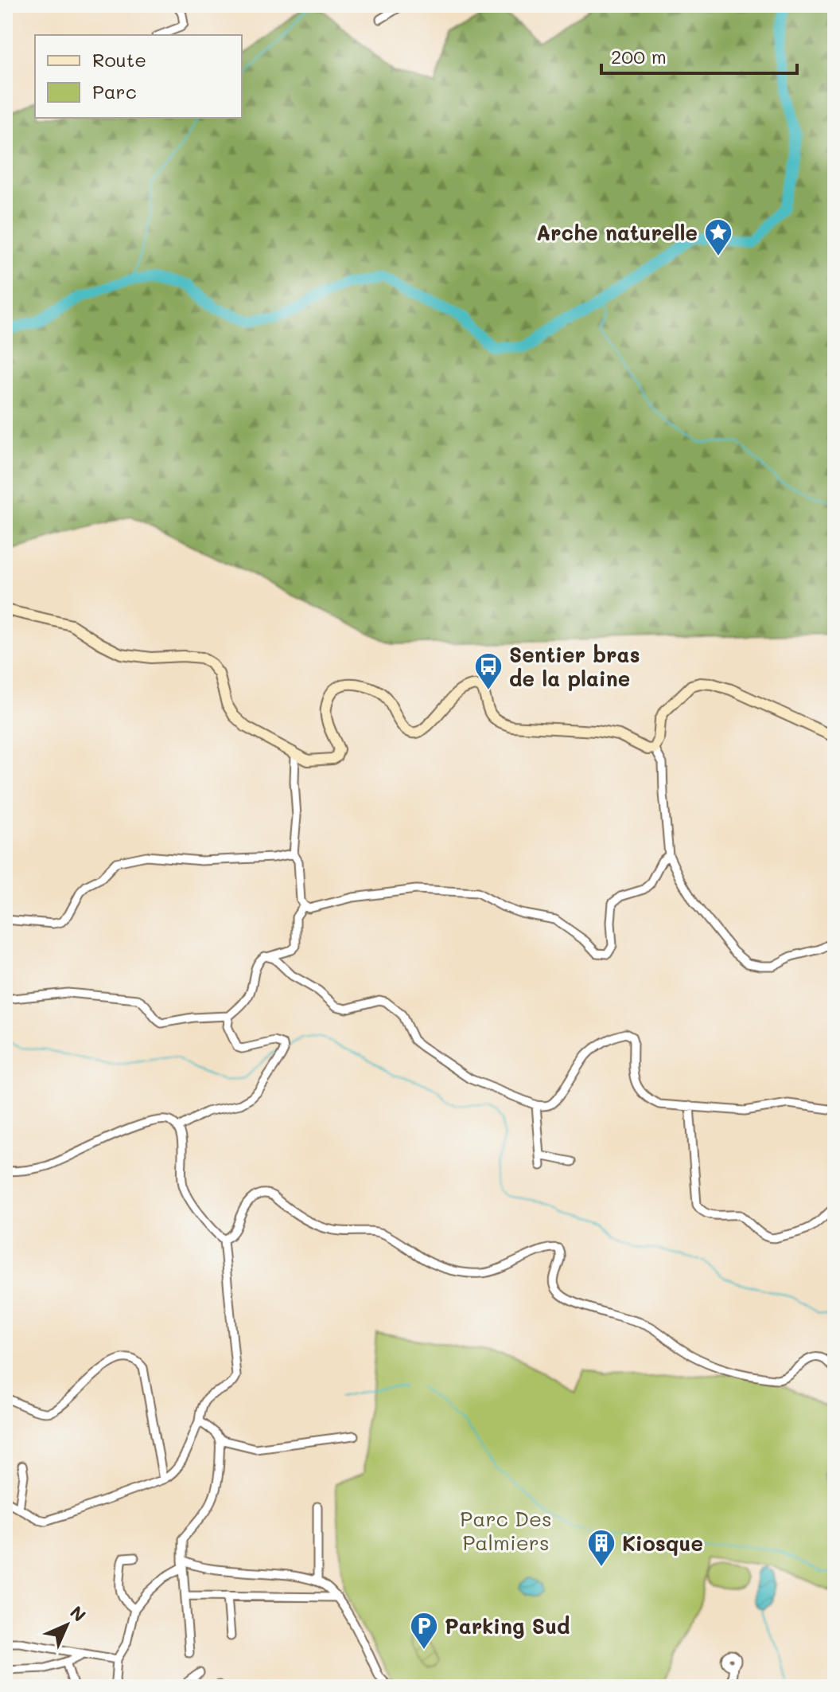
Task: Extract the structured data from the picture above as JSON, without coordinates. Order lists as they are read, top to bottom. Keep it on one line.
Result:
{"parks":["Parc Des Palmiers"],"places":{"place":["Arche naturelle"],"bus stop":["Sentier bras de la plaine"],"building":["Kiosque"],"parking":["Parking Sud"]},"legend":["Route","Parc"],"scale_bar":"200 m","north":"top right"}
